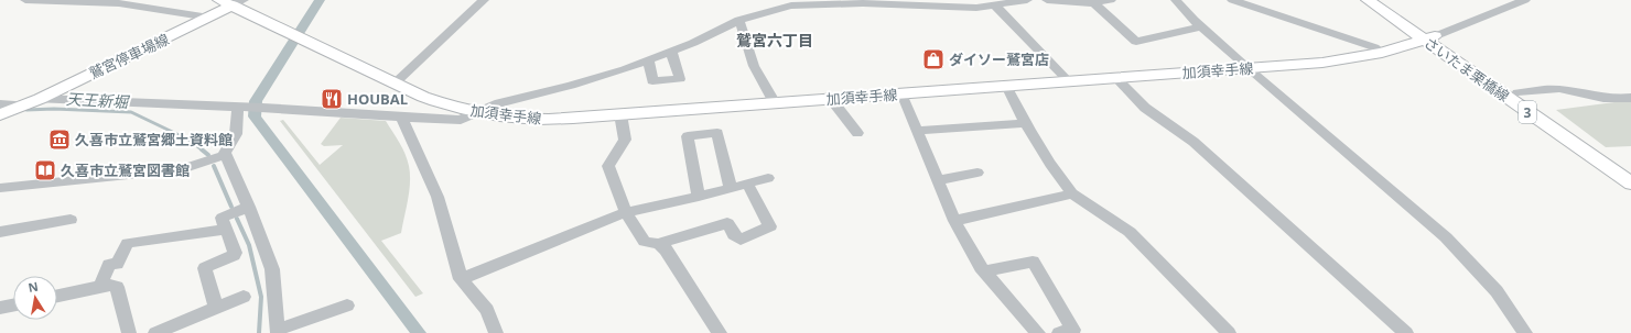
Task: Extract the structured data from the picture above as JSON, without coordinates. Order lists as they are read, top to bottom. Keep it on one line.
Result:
{"streets":{"main road":["鷲宮停車場線","さいたま栗橋線","加須幸手線","3"]},"crossings":[["鷲宮停車場線","加須幸手線"],["さいたま栗橋線","加須幸手線"]],"districts":["鷲宮六丁目"],"water":["天王新堀"],"places":{"shop":["ダイソー鷲宮店"],"restaurant":["HOUBAL"],"museum":["久喜市立鷲宮郷土資料館"],"library":["久喜市立鷲宮図書館"]},"north":"top"}
